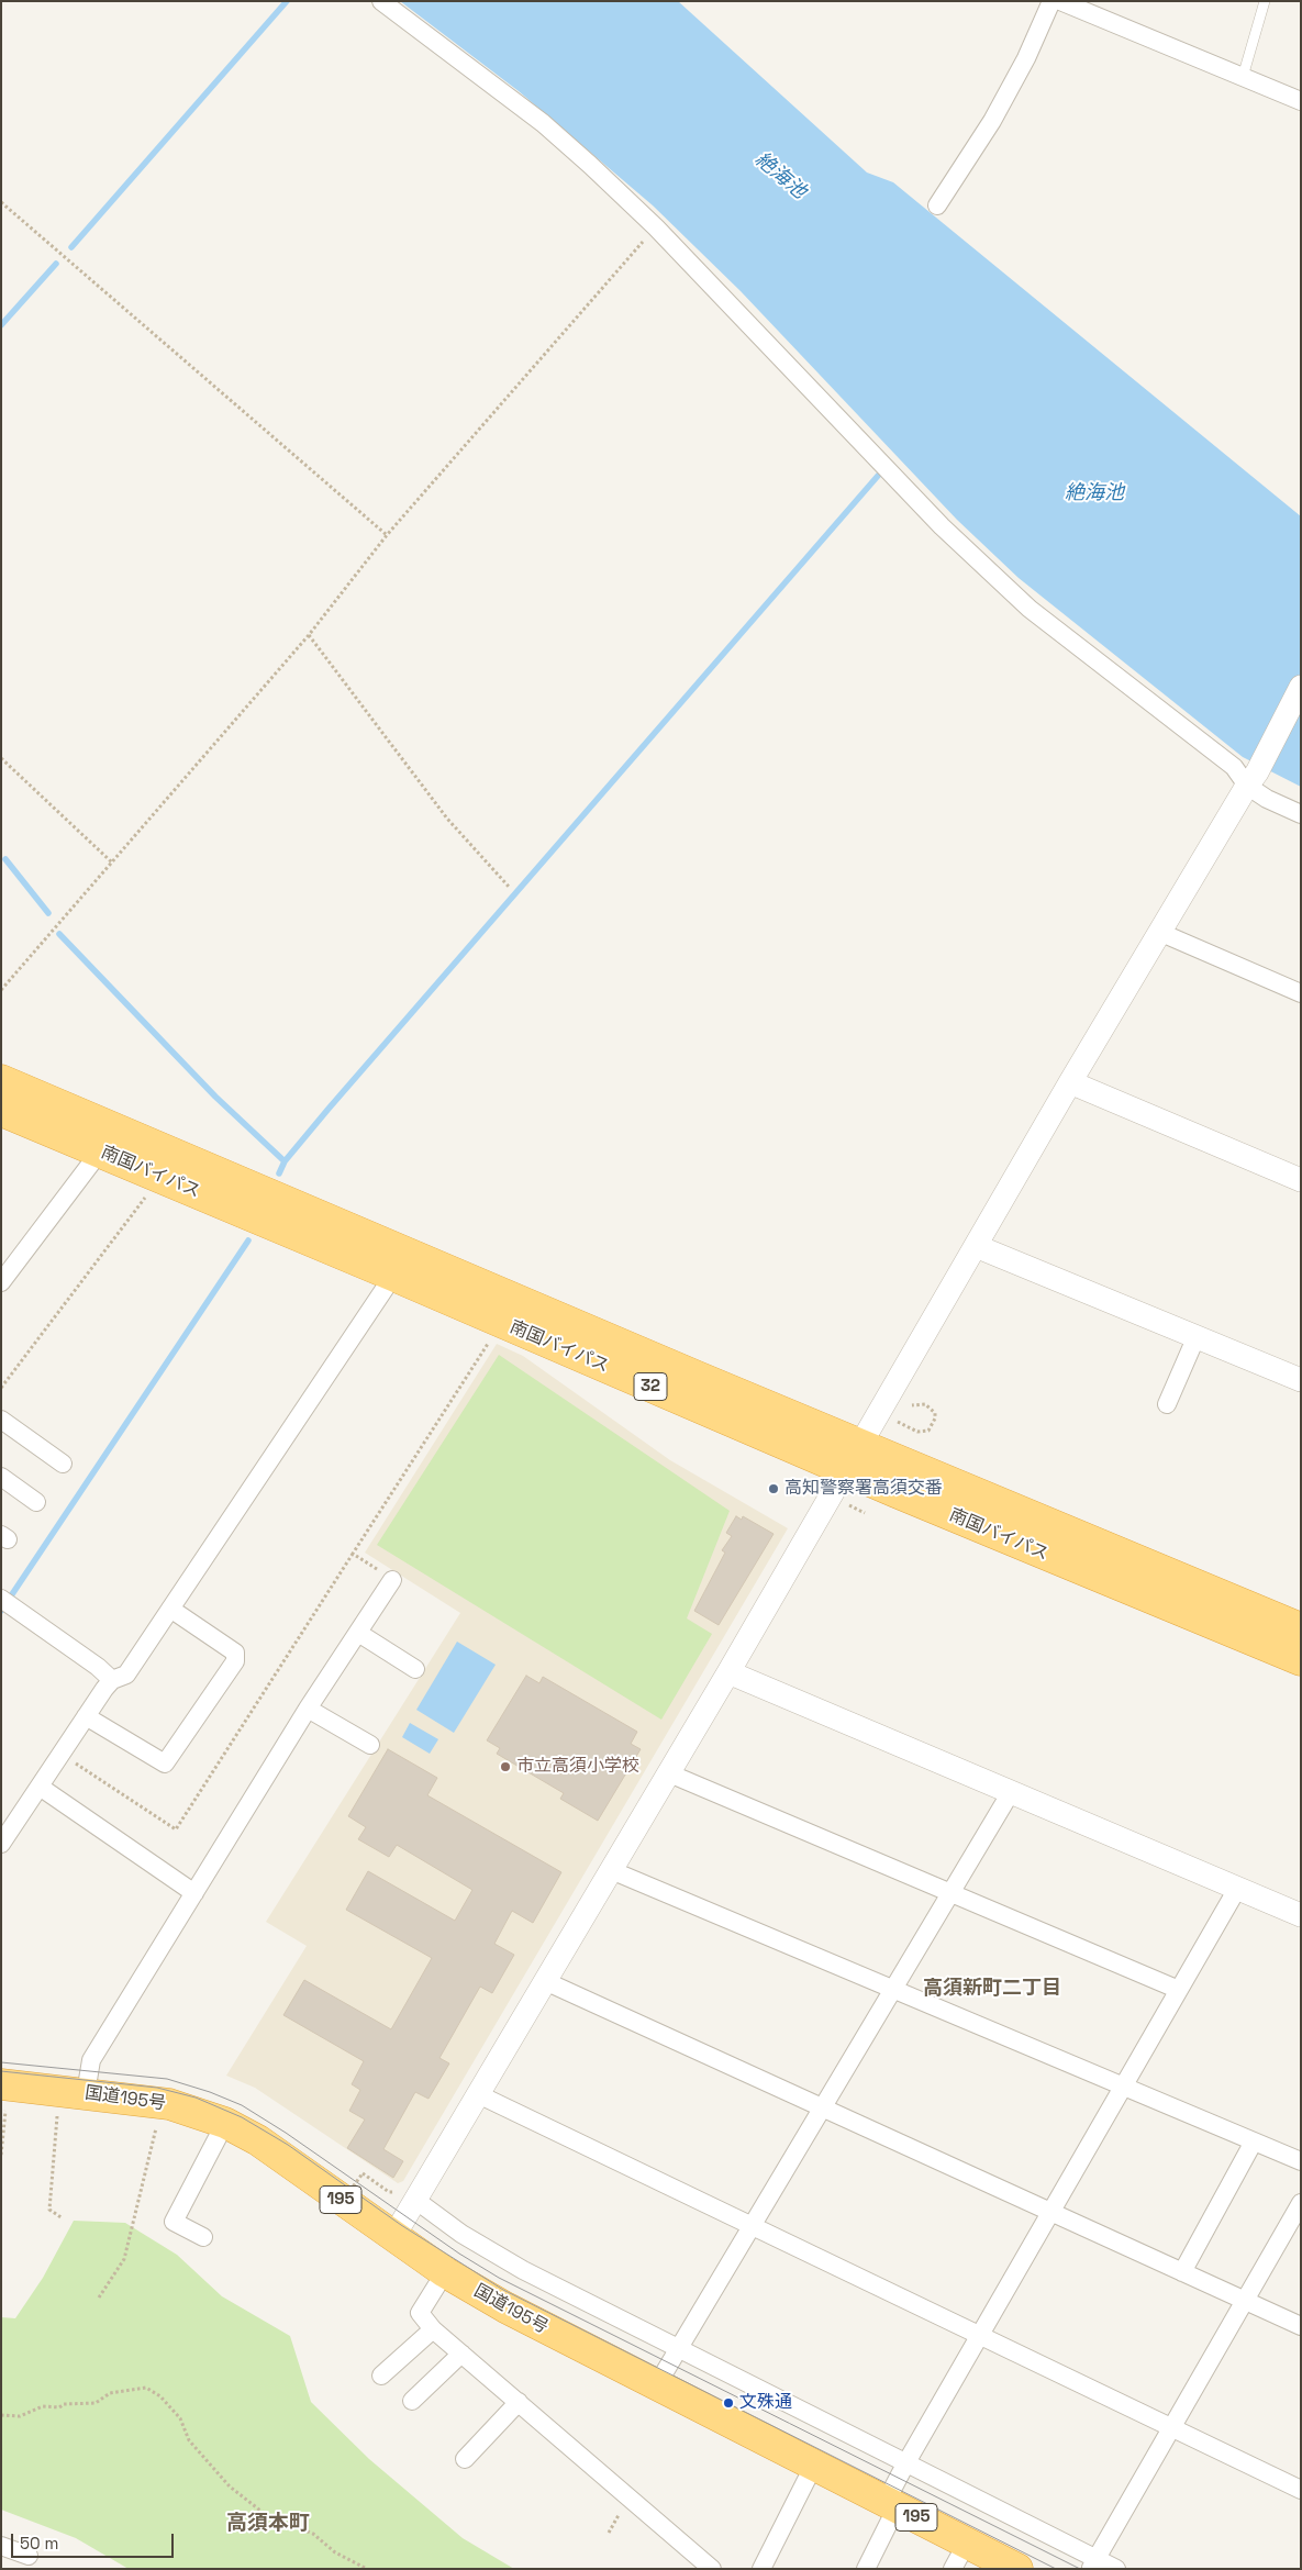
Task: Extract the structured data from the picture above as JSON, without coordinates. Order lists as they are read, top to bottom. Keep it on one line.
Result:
{"streets":{"highway":["南国バイパス","32","国道195号","195"]},"districts":["高須新町二丁目","高須本町"],"water":["絶海池"],"places":["高知警察署高須交番","市立高須小学校","文殊通"],"scale_bar":"50 m"}
